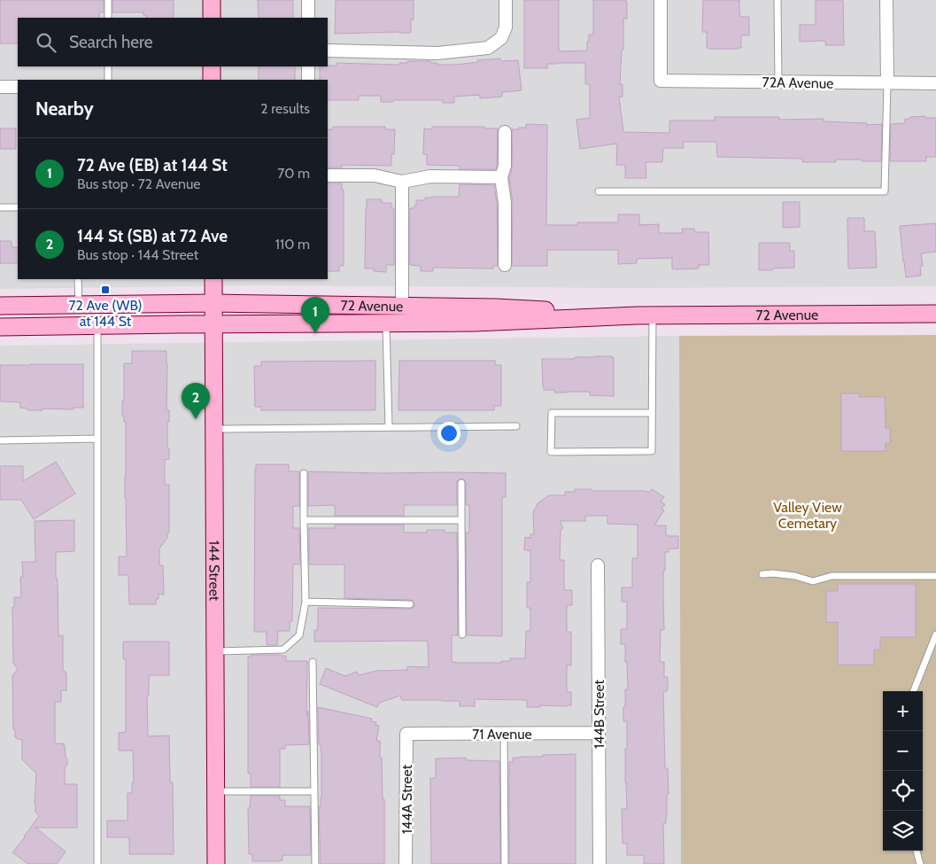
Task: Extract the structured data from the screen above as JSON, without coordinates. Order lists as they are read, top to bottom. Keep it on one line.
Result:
{"streets":{"main road":["72 Avenue","144 Street"],"street":["72A Avenue","144B Street","71 Avenue","144A Street"]},"crossings":[["72 Avenue","144 Street"],["144B Street","71 Avenue"],["71 Avenue","144A Street"]],"parks":["Valley View Cemetary"],"places":{"transit":["72 Ave (WB) at 144 St"]},"page":{"search":"Search here","heading":["Nearby","2 results"],"list":[{"mark":"1","name":"72 Ave (EB) at 144 St","note":"Bus stop · 72 Avenue","value":"70 m"},{"mark":"2","name":"144 St (SB) at 72 Ave","note":"Bus stop · 144 Street","value":"110 m"}],"pins":["1","2"],"map_buttons":["+","−"]}}
